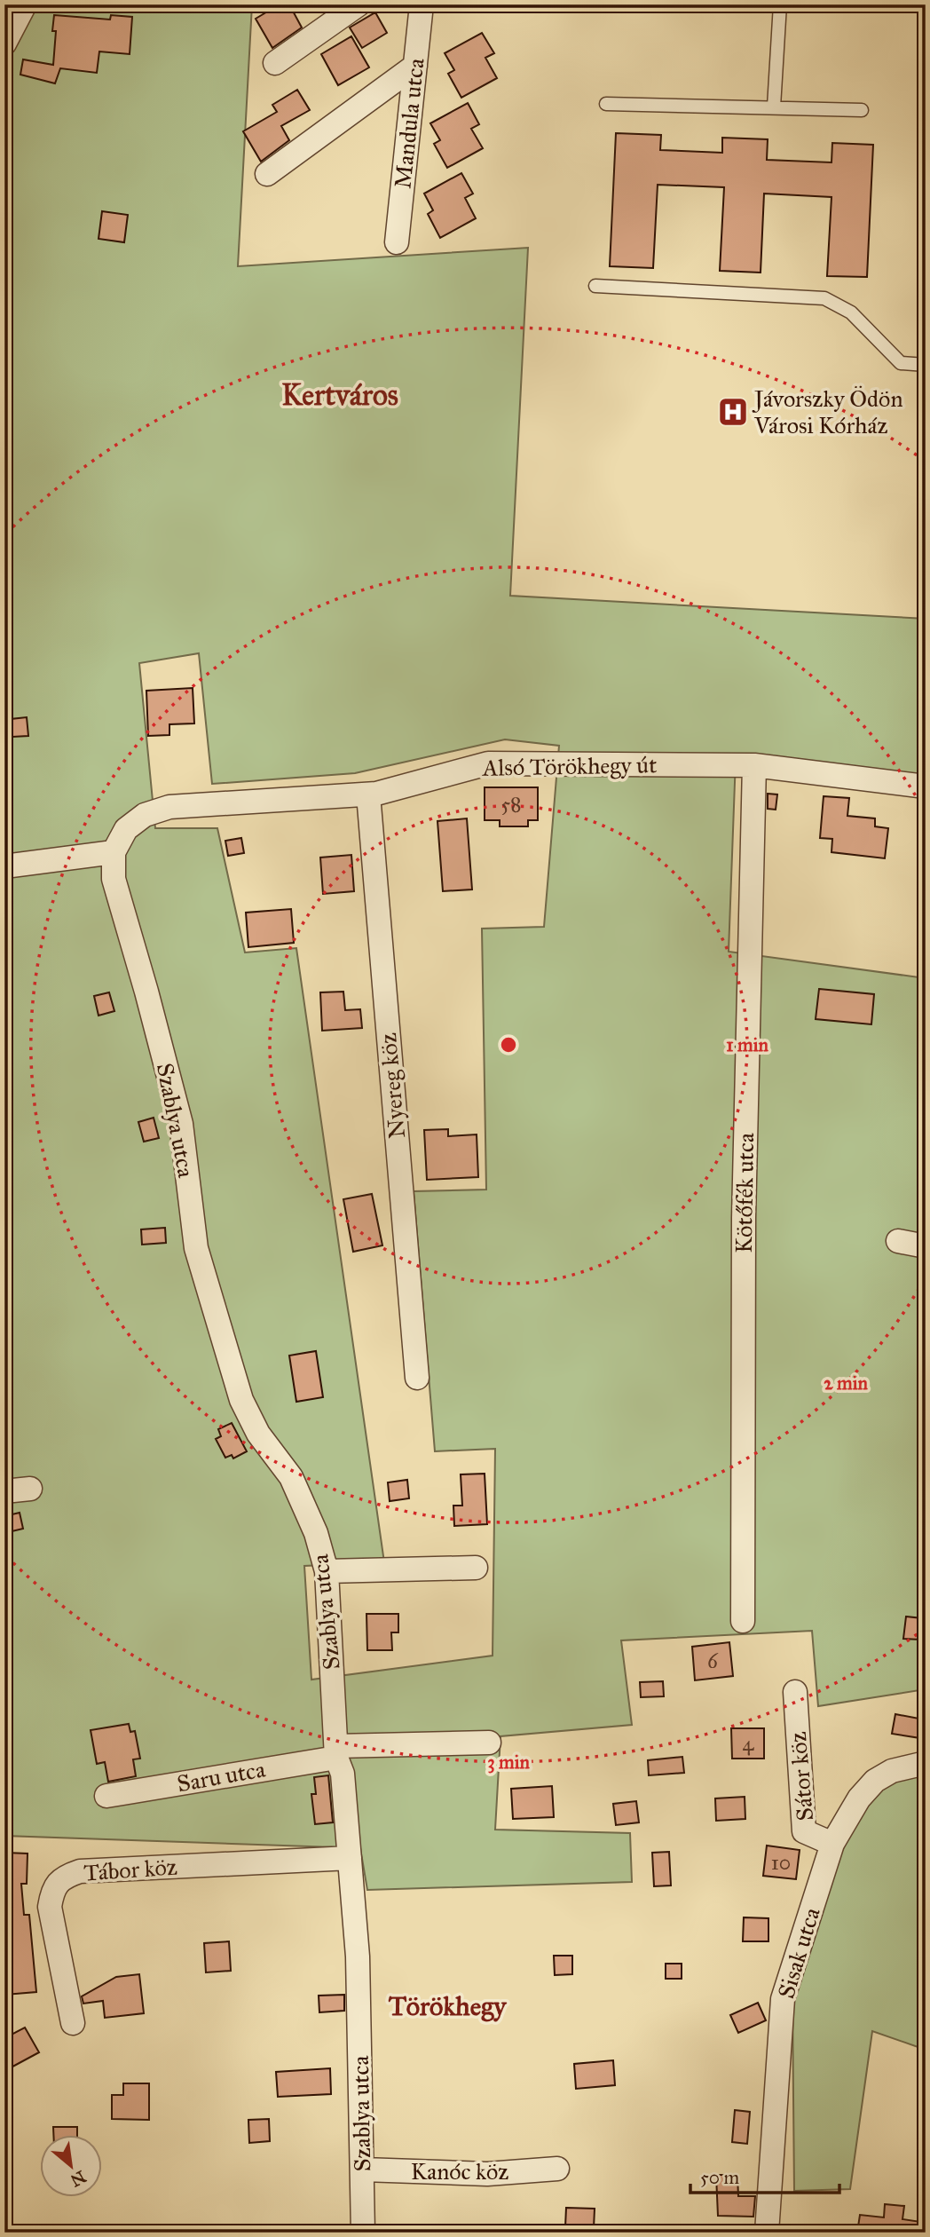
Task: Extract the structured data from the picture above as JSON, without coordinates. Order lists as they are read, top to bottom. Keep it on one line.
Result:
{"streets":{"street":["Mandula utca","Alsó Törökhegy út","Nyereg köz","Szablya utca","Kötőfék utca","Saru utca","Sátor köz","Tábor köz","Sisak utca","Kanóc köz"]},"crossings":[["Alsó Törökhegy út","Nyereg köz"],["Alsó Törökhegy út","Szablya utca"],["Alsó Törökhegy út","Kötőfék utca"],["Szablya utca","Saru utca"],["Szablya utca","Tábor köz"],["Szablya utca","Kanóc köz"],["Sátor köz","Sisak utca"]],"districts":["Kertváros","Törökhegy"],"places":{"hospital":["Jávorszky Ödön Városi Kórház"]},"house_numbers":["58","6","4","10"],"scale_bar":"50 m","north":"bottom right","rings":["1 min","2 min","3 min"]}
